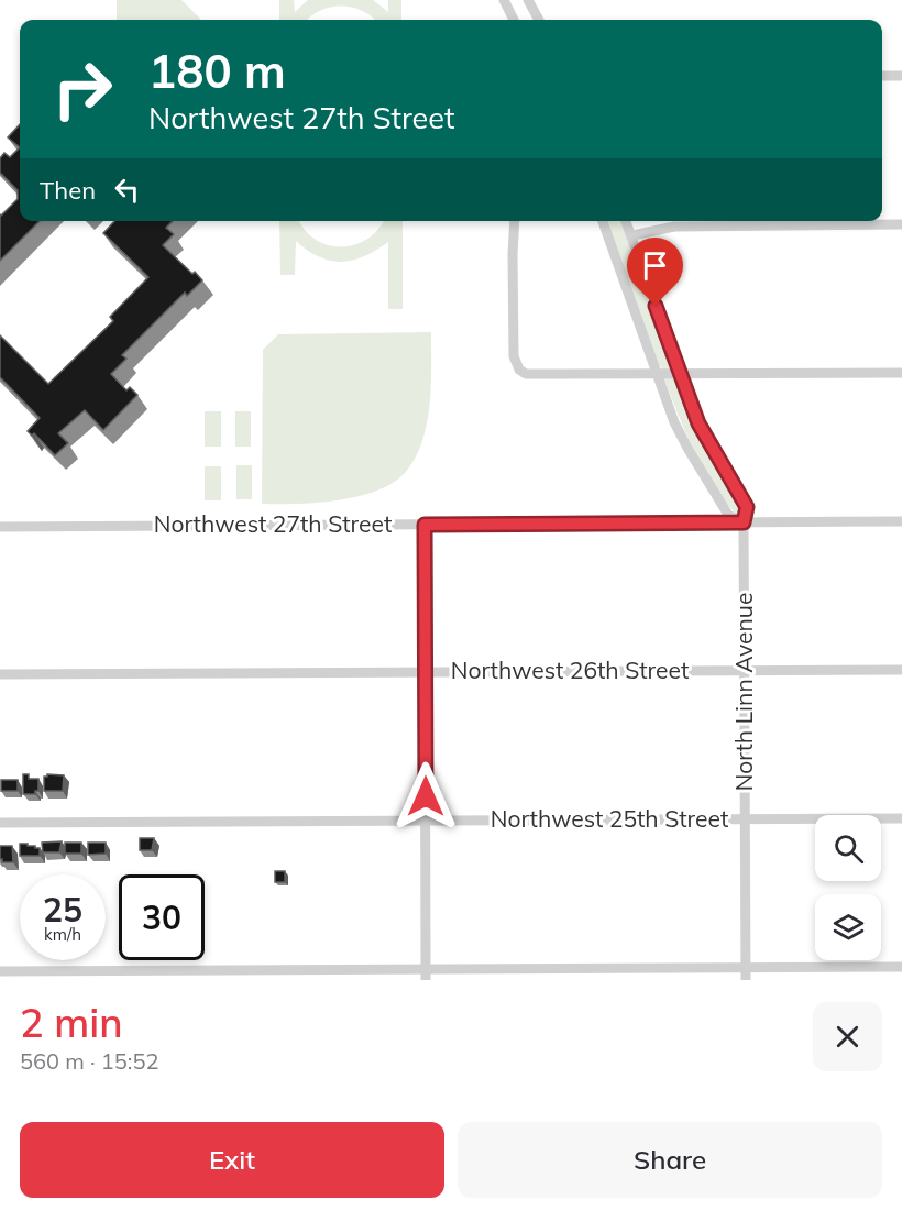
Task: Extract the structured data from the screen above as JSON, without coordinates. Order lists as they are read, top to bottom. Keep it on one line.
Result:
{"streets":{"street":["Northwest 27th Street","Northwest 26th Street","North Linn Avenue","Northwest 25th Street"]},"crossings":[["Northwest 27th Street","North Linn Avenue"],["Northwest 26th Street","North Linn Avenue"],["North Linn Avenue","Northwest 25th Street"]],"page":{"turn":["180 m","Northwest 27th Street"],"then":"Then","speed":"25 km/h","limit":"30","heading":["2 min","560 m · 15:52"],"buttons":["Exit","Share"]}}
